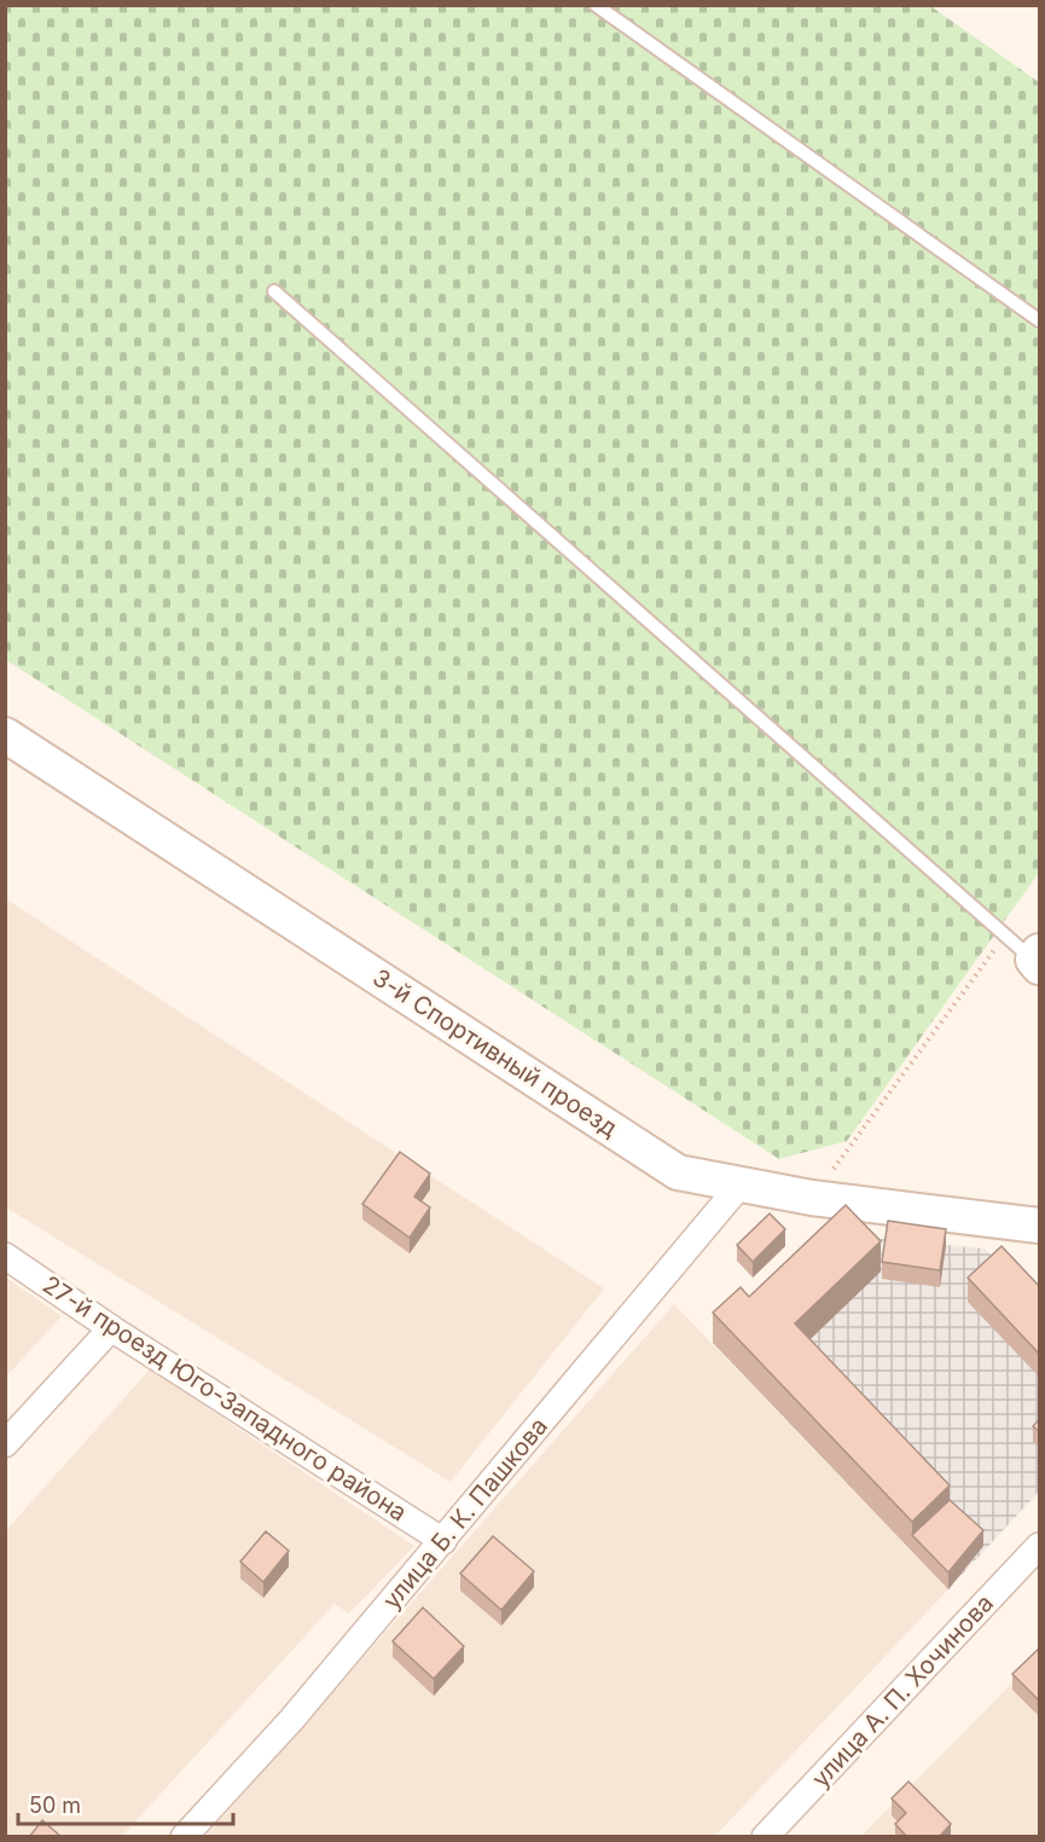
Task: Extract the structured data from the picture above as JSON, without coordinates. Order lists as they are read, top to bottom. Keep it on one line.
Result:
{"streets":{"street":["3-й Спортивный проезд","27-й проезд Юго-Западного района","улица Б. К. Пашкова","улица А. П. Хочинова"]},"crossings":[["3-й Спортивный проезд","улица Б. К. Пашкова"],["27-й проезд Юго-Западного района","улица Б. К. Пашкова"]],"scale_bar":"50 m"}
